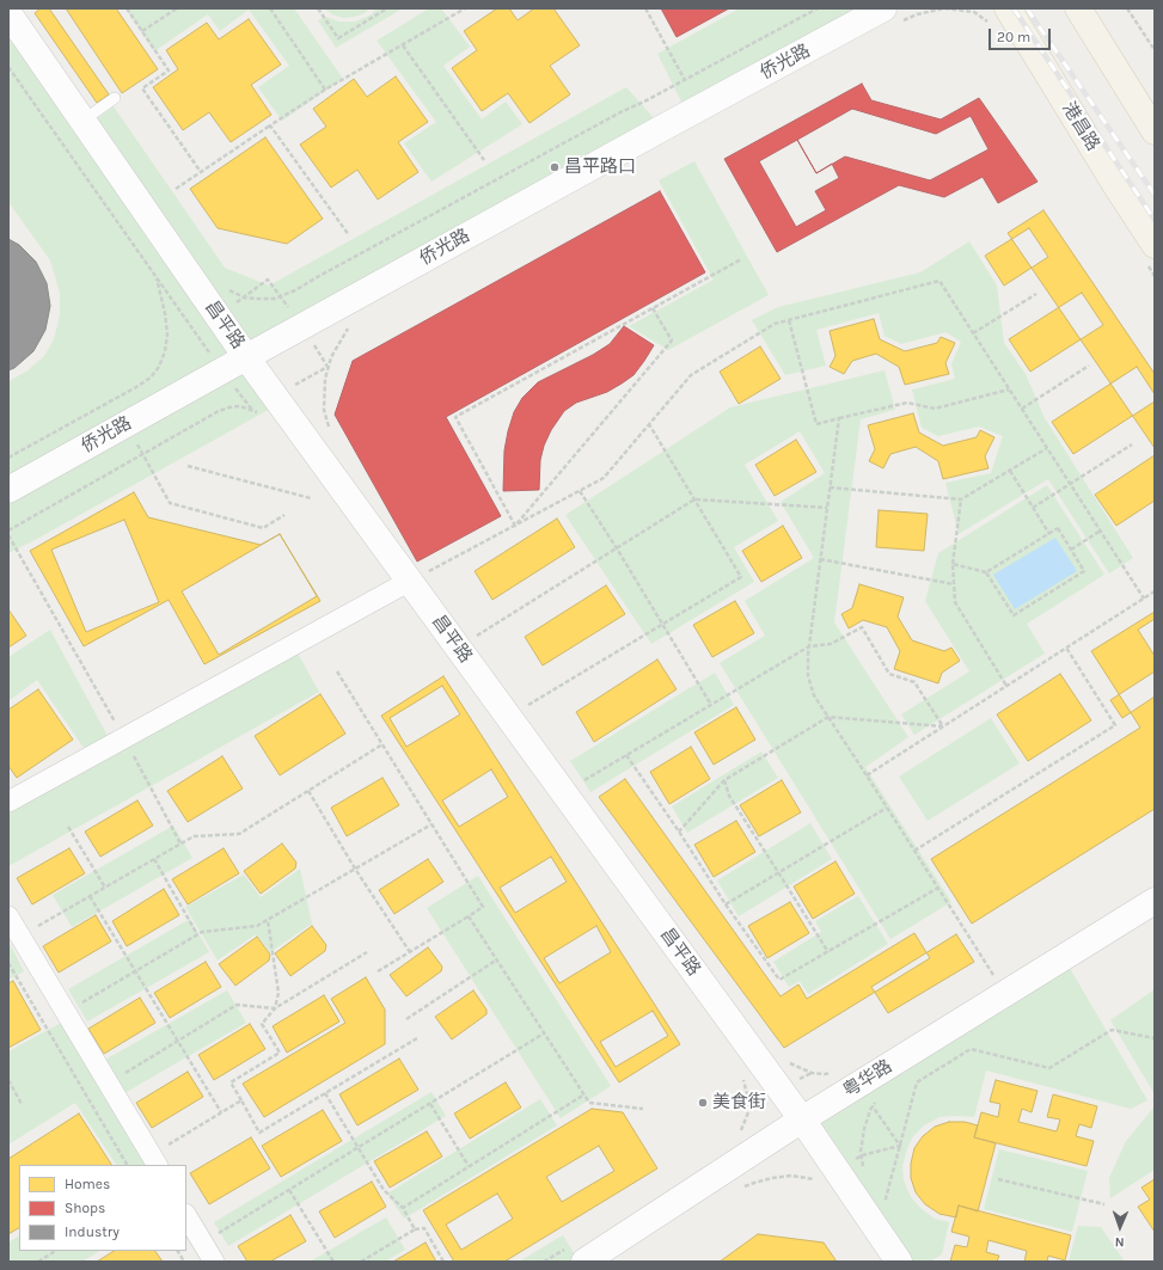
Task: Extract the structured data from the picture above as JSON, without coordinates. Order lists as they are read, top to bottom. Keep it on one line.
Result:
{"streets":{"main road":["港昌路"],"street":["侨光路","昌平路","粤华路"]},"crossings":[["侨光路","昌平路"],["昌平路","粤华路"]],"places":["昌平路口","美食街"],"legend":["Homes","Shops","Industry"],"scale_bar":"20 m","north":"bottom"}
